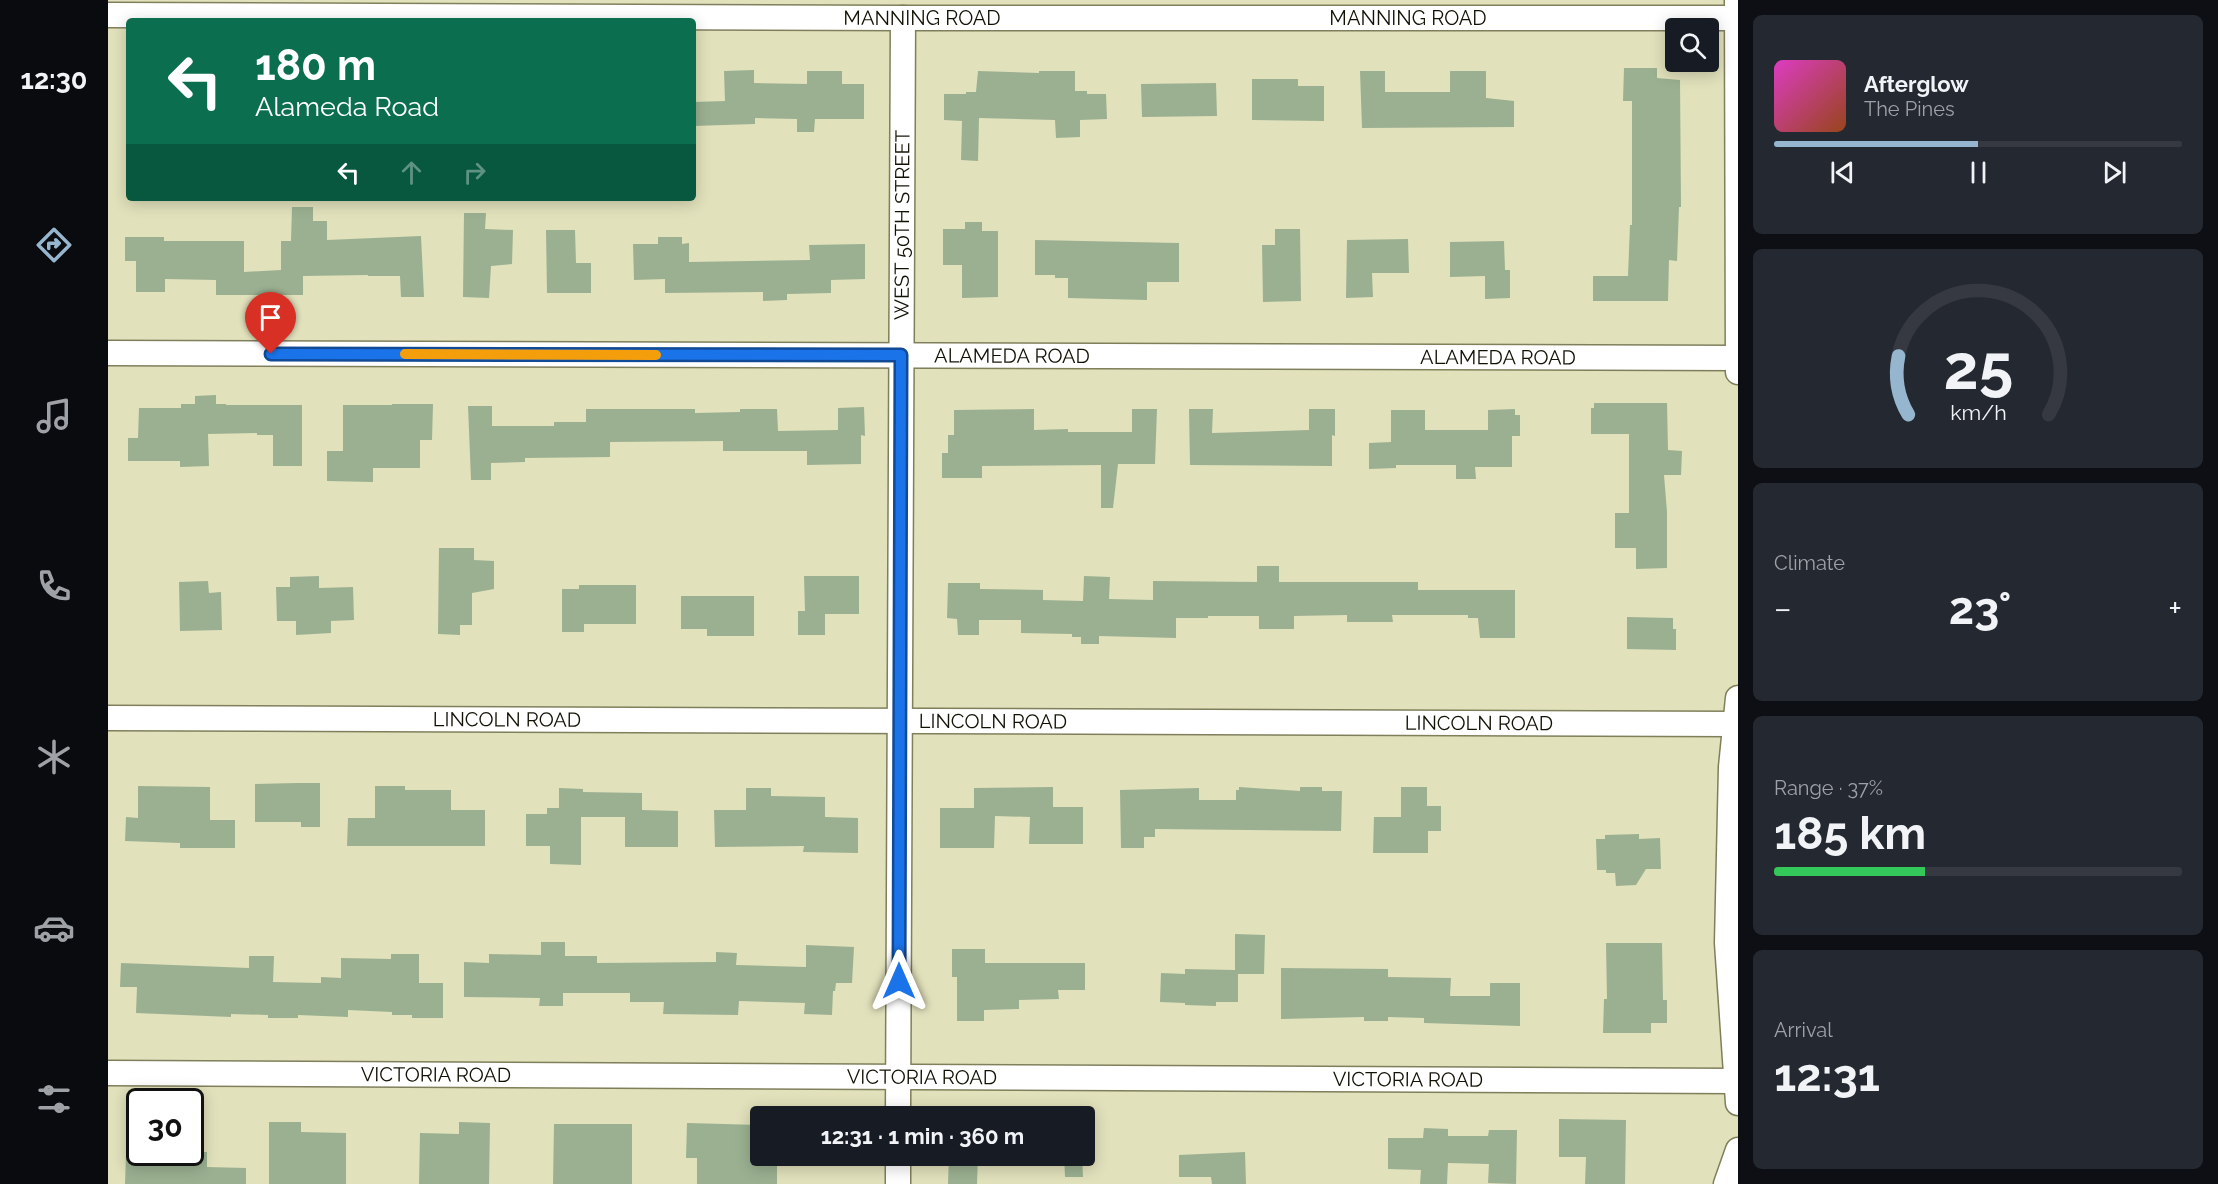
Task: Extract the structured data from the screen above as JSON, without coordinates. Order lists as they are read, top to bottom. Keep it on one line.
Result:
{"streets":{"street":["MANNING ROAD","WEST 50TH STREET","ALAMEDA ROAD","LINCOLN ROAD","VICTORIA ROAD"]},"crossings":[["MANNING ROAD","WEST 50TH STREET"],["WEST 50TH STREET","ALAMEDA ROAD"],["WEST 50TH STREET","LINCOLN ROAD"],["WEST 50TH STREET","VICTORIA ROAD"]],"page":{"tabs":"12:30","turn":["180 m","Alameda Road"],"song":["Afterglow","The Pines"],"tile":["Climate",["Range · 37%","185 km"],["Arrival","12:31"]],"heat":["−","23°","+"],"limit":"30","trip":"12:31 · 1 min · 360 m","gauge":["25","km/h"]}}
